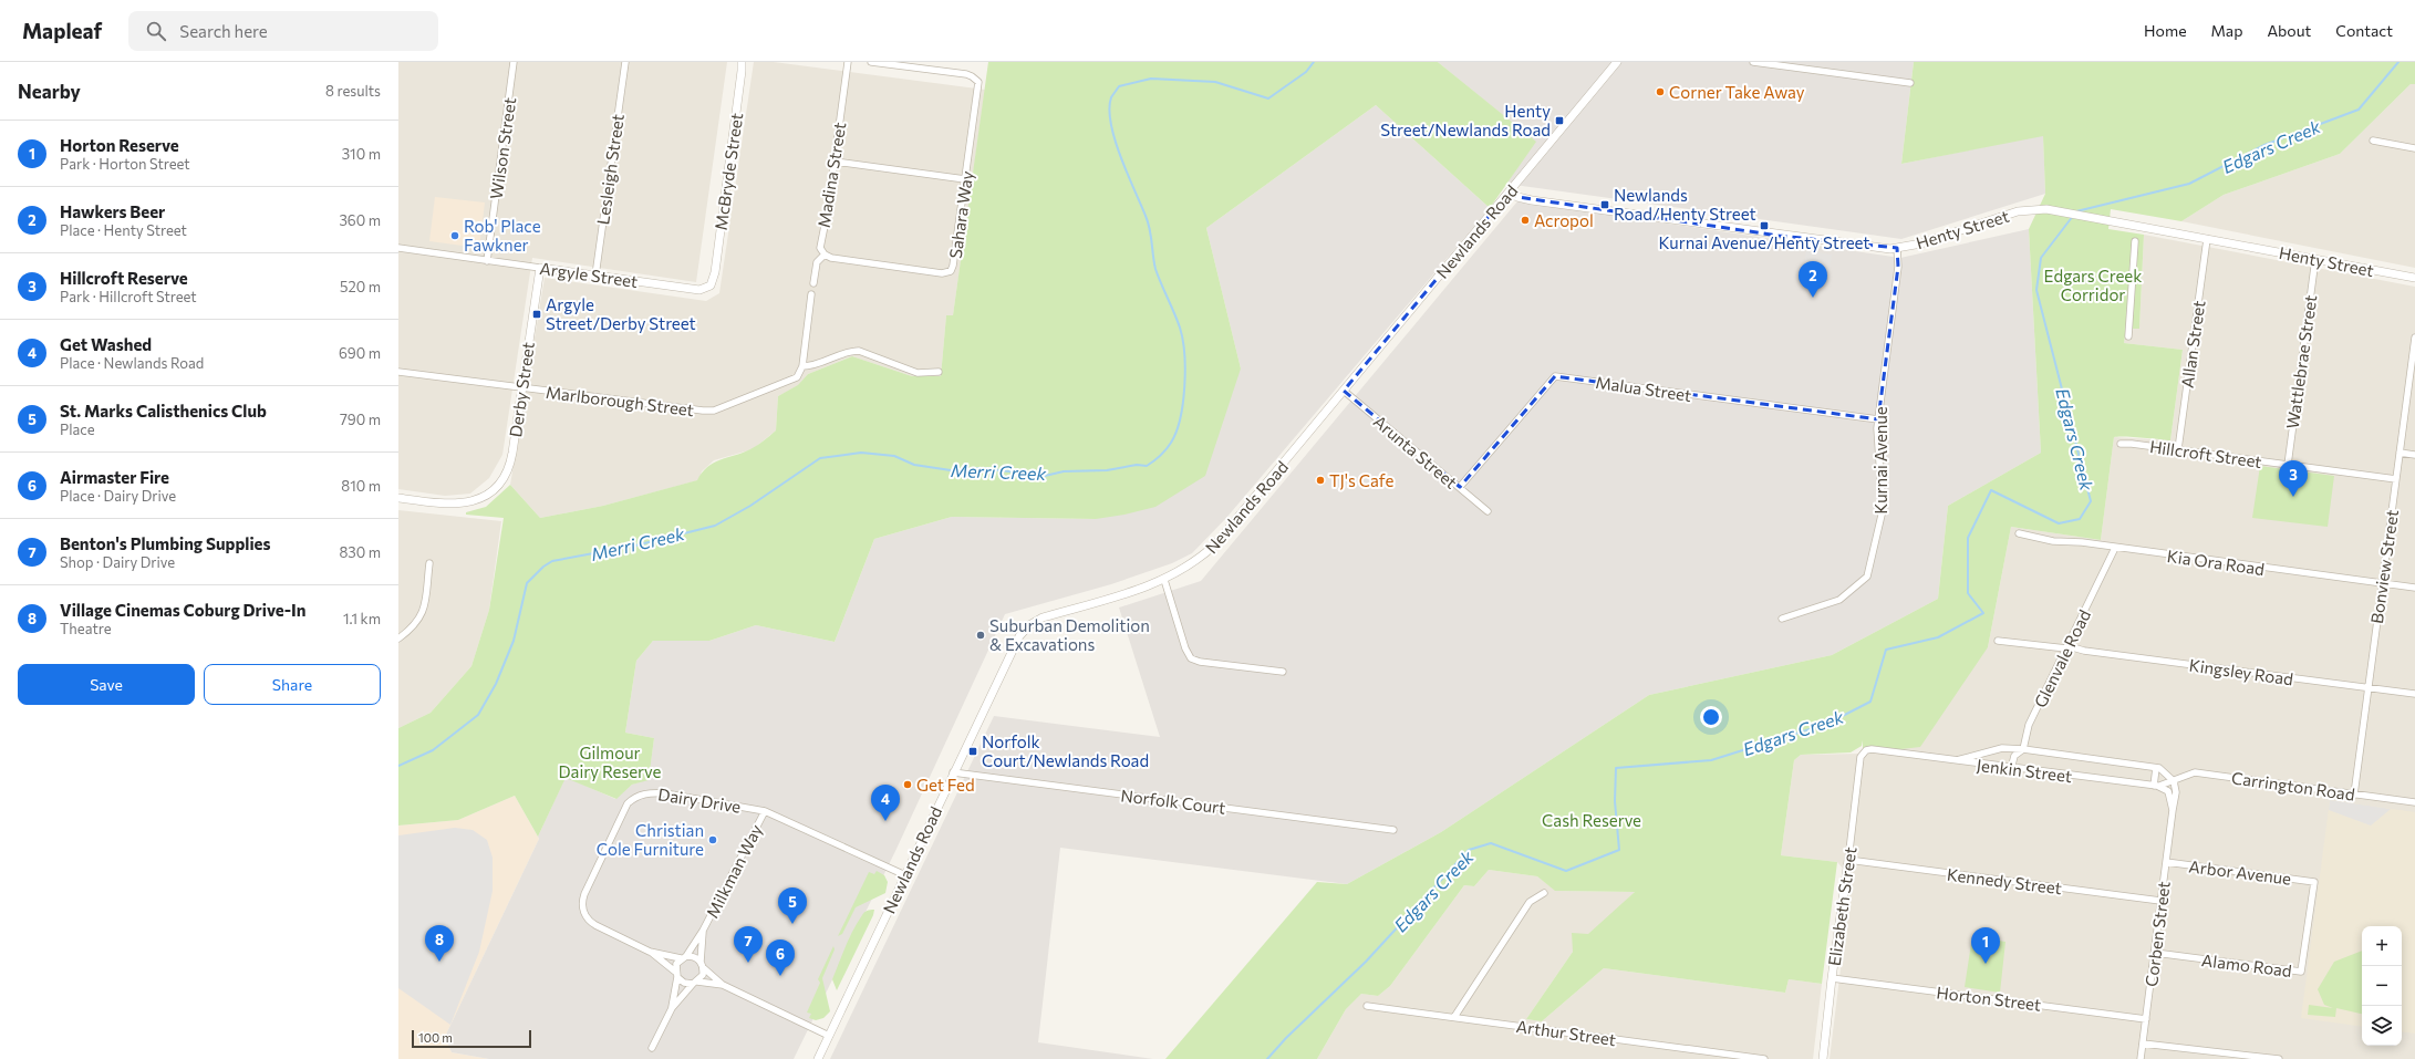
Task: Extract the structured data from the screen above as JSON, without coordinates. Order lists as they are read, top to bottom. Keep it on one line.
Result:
{"streets":{"street":["Wilson Street","Lesleigh Street","McBryde Street","Madina Street","Sahara Way","Henty Street","Newlands Road","Argyle Street","Allan Street","Wattlebrae Street","Malua Street","Derby Street","Marlborough Street","Arunta Street","Hillcroft Street","Kurnai Avenue","Kia Ora Road","Bonview Street","Glenvale Road","Kingsley Road","Jenkin Street","Carrington Road","Dairy Drive","Norfolk Court","Milkman Way","Arbor Avenue","Kennedy Street","Elizabeth Street","Corben Street","Alamo Road","Horton Street","Arthur Street"]},"crossings":[["Wilson Street","Argyle Street"],["Lesleigh Street","Argyle Street"],["McBryde Street","Argyle Street"],["Madina Street","Sahara Way"],["Henty Street","Newlands Road"],["Henty Street","Allan Street"],["Henty Street","Wattlebrae Street"],["Henty Street","Kurnai Avenue"],["Newlands Road","Arunta Street"],["Newlands Road","Dairy Drive"],["Newlands Road","Norfolk Court"],["Argyle Street","Derby Street"],["Allan Street","Hillcroft Street"],["Wattlebrae Street","Hillcroft Street"],["Malua Street","Arunta Street"],["Malua Street","Kurnai Avenue"],["Derby Street","Marlborough Street"],["Hillcroft Street","Bonview Street"],["Kia Ora Road","Bonview Street"],["Kia Ora Road","Glenvale Road"],["Bonview Street","Kingsley Road"],["Bonview Street","Carrington Road"],["Glenvale Road","Kingsley Road"],["Glenvale Road","Jenkin Street"],["Jenkin Street","Carrington Road"],["Jenkin Street","Elizabeth Street"],["Dairy Drive","Milkman Way"],["Arbor Avenue","Corben Street"],["Arbor Avenue","Alamo Road"],["Kennedy Street","Elizabeth Street"],["Kennedy Street","Corben Street"],["Elizabeth Street","Horton Street"],["Corben Street","Alamo Road"],["Corben Street","Horton Street"]],"water":["Edgars Creek","Merri Creek"],"parks":["Edgars Creek Corridor","Gilmour Dairy Reserve","Cash Reserve"],"places":{"other":["Corner Take Away","Acropol","Rob' Place Fawkner","TJ's Cafe","Suburban Demolition & Excavations","Get Fed","Christian Cole Furniture"],"transit":["Henty Street/Newlands Road","Newlands Road/Henty Street","Kurnai Avenue/Henty Street","Argyle Street/Derby Street","Norfolk Court/Newlands Road"]},"scale_bar":"100 m","page":{"header":"Mapleaf","search":"Search here","nav":["Home","Map","About","Contact"],"heading":["Nearby","8 results"],"list":[{"mark":"1","name":"Horton Reserve","note":"Park · Horton Street","value":"310 m"},{"mark":"2","name":"Hawkers Beer","note":"Place · Henty Street","value":"360 m"},{"mark":"3","name":"Hillcroft Reserve","note":"Park · Hillcroft Street","value":"520 m"},{"mark":"4","name":"Get Washed","note":"Place · Newlands Road","value":"690 m"},{"mark":"5","name":"St. Marks Calisthenics Club","note":"Place","value":"790 m"},{"mark":"6","name":"Airmaster Fire","note":"Place · Dairy Drive","value":"810 m"},{"mark":"7","name":"Benton's Plumbing Supplies","note":"Shop · Dairy Drive","value":"830 m"},{"mark":"8","name":"Village Cinemas Coburg Drive-In","note":"Theatre","value":"1.1 km"}],"pins":["2","3","4","5","8","7","1","6"],"buttons":["Save","Share"],"map_buttons":["+","−"],"scale":"100 m"}}
